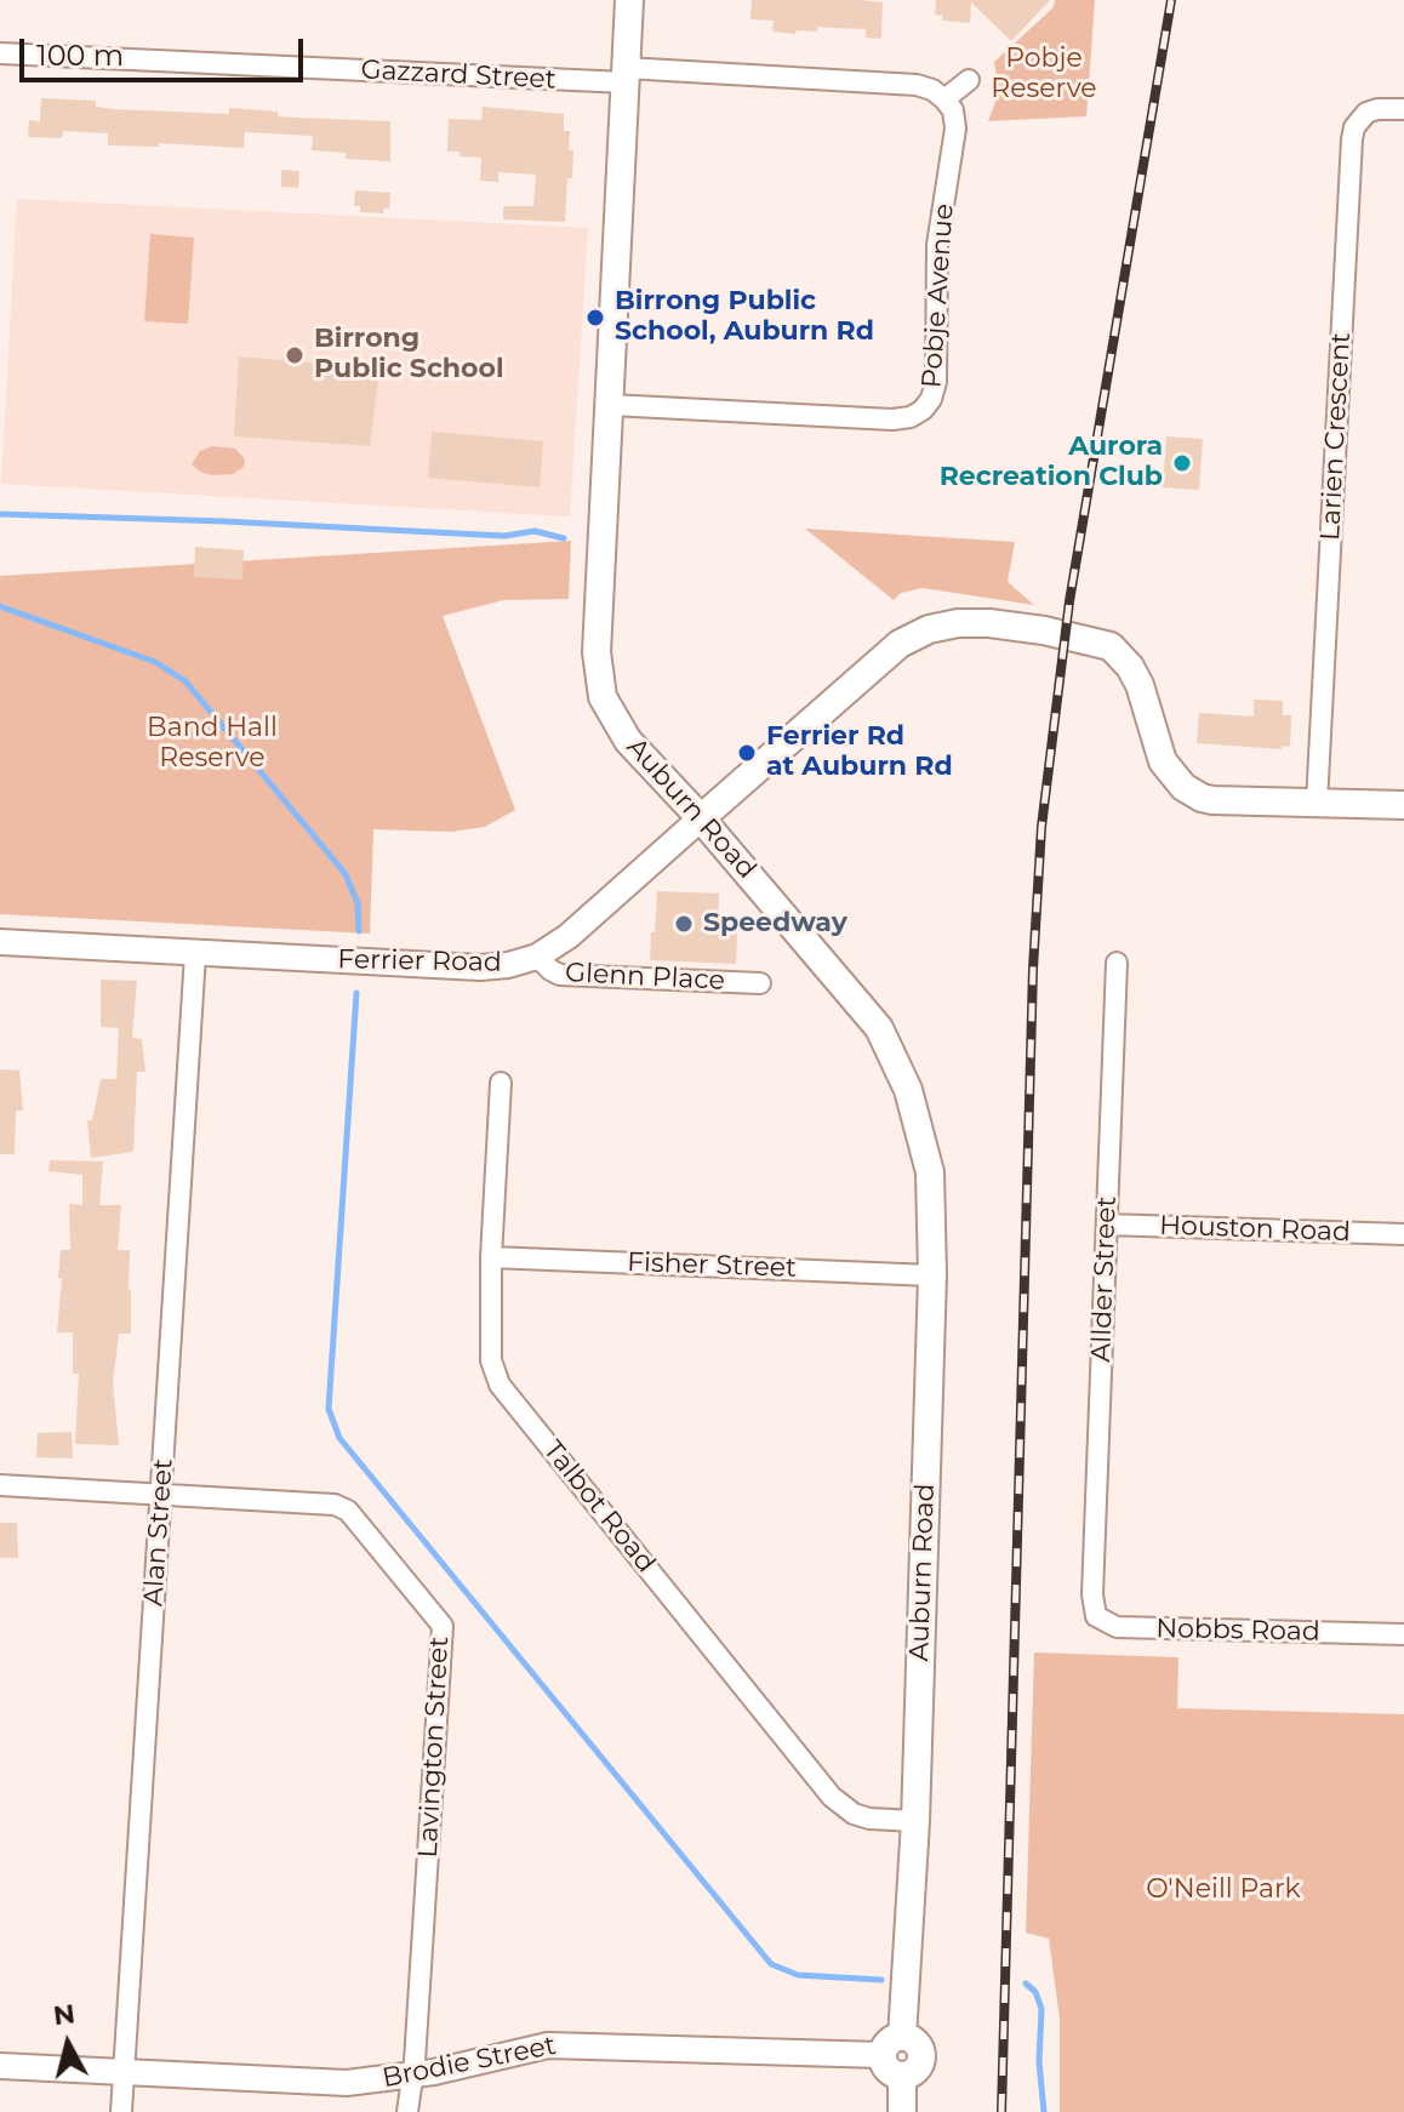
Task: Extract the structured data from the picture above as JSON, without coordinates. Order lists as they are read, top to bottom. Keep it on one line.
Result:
{"streets":{"main road":["Auburn Road","Ferrier Road"],"street":["Gazzard Street","Pobje Avenue","Larien Crescent","Glenn Place","Houston Road","Fisher Street","Allder Street","Talbot Road","Alan Street","Nobbs Road","Lavington Street","Brodie Street"]},"crossings":[["Gazzard Street","Auburn Road"],["Pobje Avenue","Auburn Road"],["Larien Crescent","Ferrier Road"],["Auburn Road","Ferrier Road"],["Auburn Road","Fisher Street"],["Auburn Road","Talbot Road"],["Auburn Road","Brodie Street"],["Ferrier Road","Glenn Place"],["Ferrier Road","Alan Street"],["Houston Road","Allder Street"],["Fisher Street","Talbot Road"],["Allder Street","Nobbs Road"],["Alan Street","Lavington Street"],["Alan Street","Brodie Street"],["Lavington Street","Brodie Street"]],"parks":["Pobje Reserve","Band Hall Reserve","O'Neill Park"],"places":["Birrong Public School, Auburn Rd","Birrong Public School","Aurora Recreation Club","Ferrier Rd at Auburn Rd","Speedway"],"scale_bar":"100 m","north":"top"}
